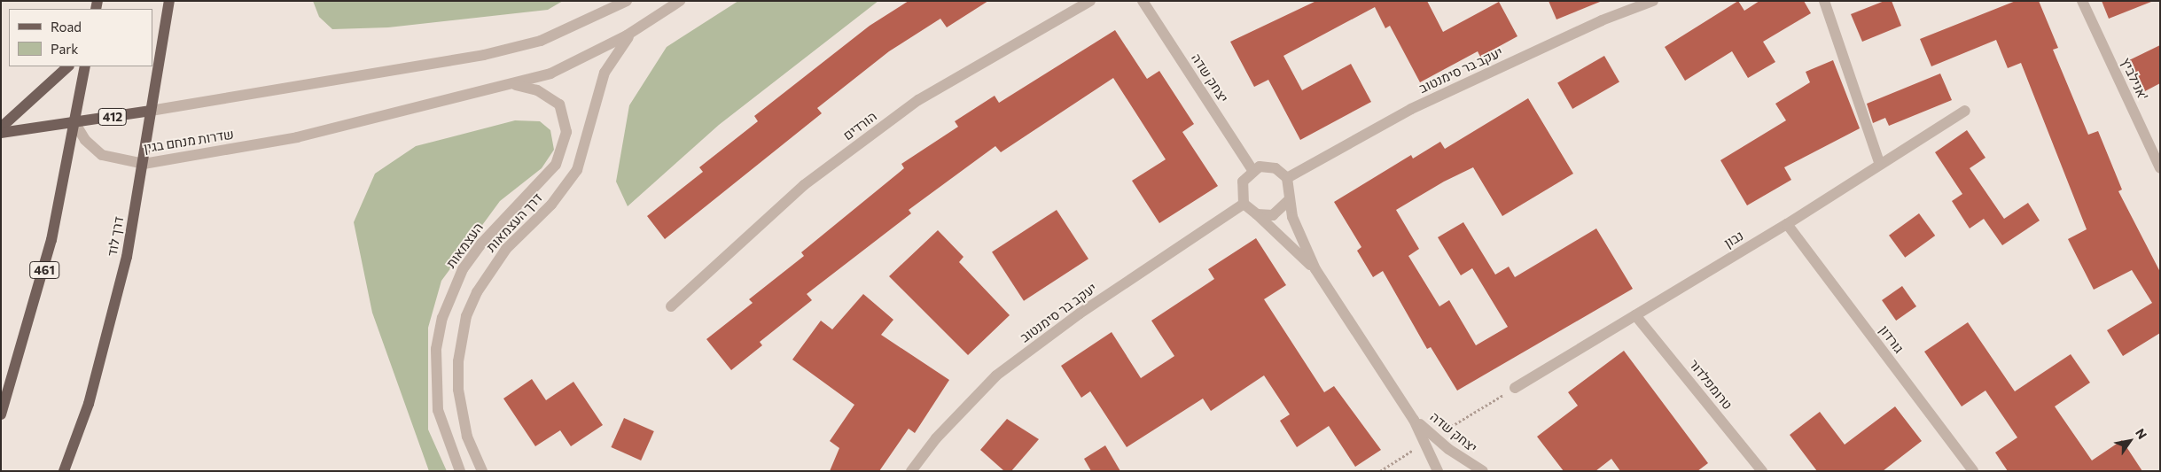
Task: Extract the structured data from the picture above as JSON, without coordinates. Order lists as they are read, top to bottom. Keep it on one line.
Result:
{"streets":{"main road":["412","דרך לוד","461"],"street":["יעקב בר סימנטוב","יצחק שדה","אנילביץ'","הורדים","שדרות מנחם בגין","דרך העצמאות","נבון","העצמאות","גורדון","טרומפלדור"]},"crossings":[["יעקב בר סימנטוב","יצחק שדה"],["412","שדרות מנחם בגין"],["412","דרך לוד"],["412","461"],["שדרות מנחם בגין","דרך העצמאות"],["שדרות מנחם בגין","דרך לוד"],["שדרות מנחם בגין","העצמאות"],["שדרות מנחם בגין","461"],["נבון","גורדון"],["נבון","טרומפלדור"]],"legend":["Road","Park"],"north":"top right"}
